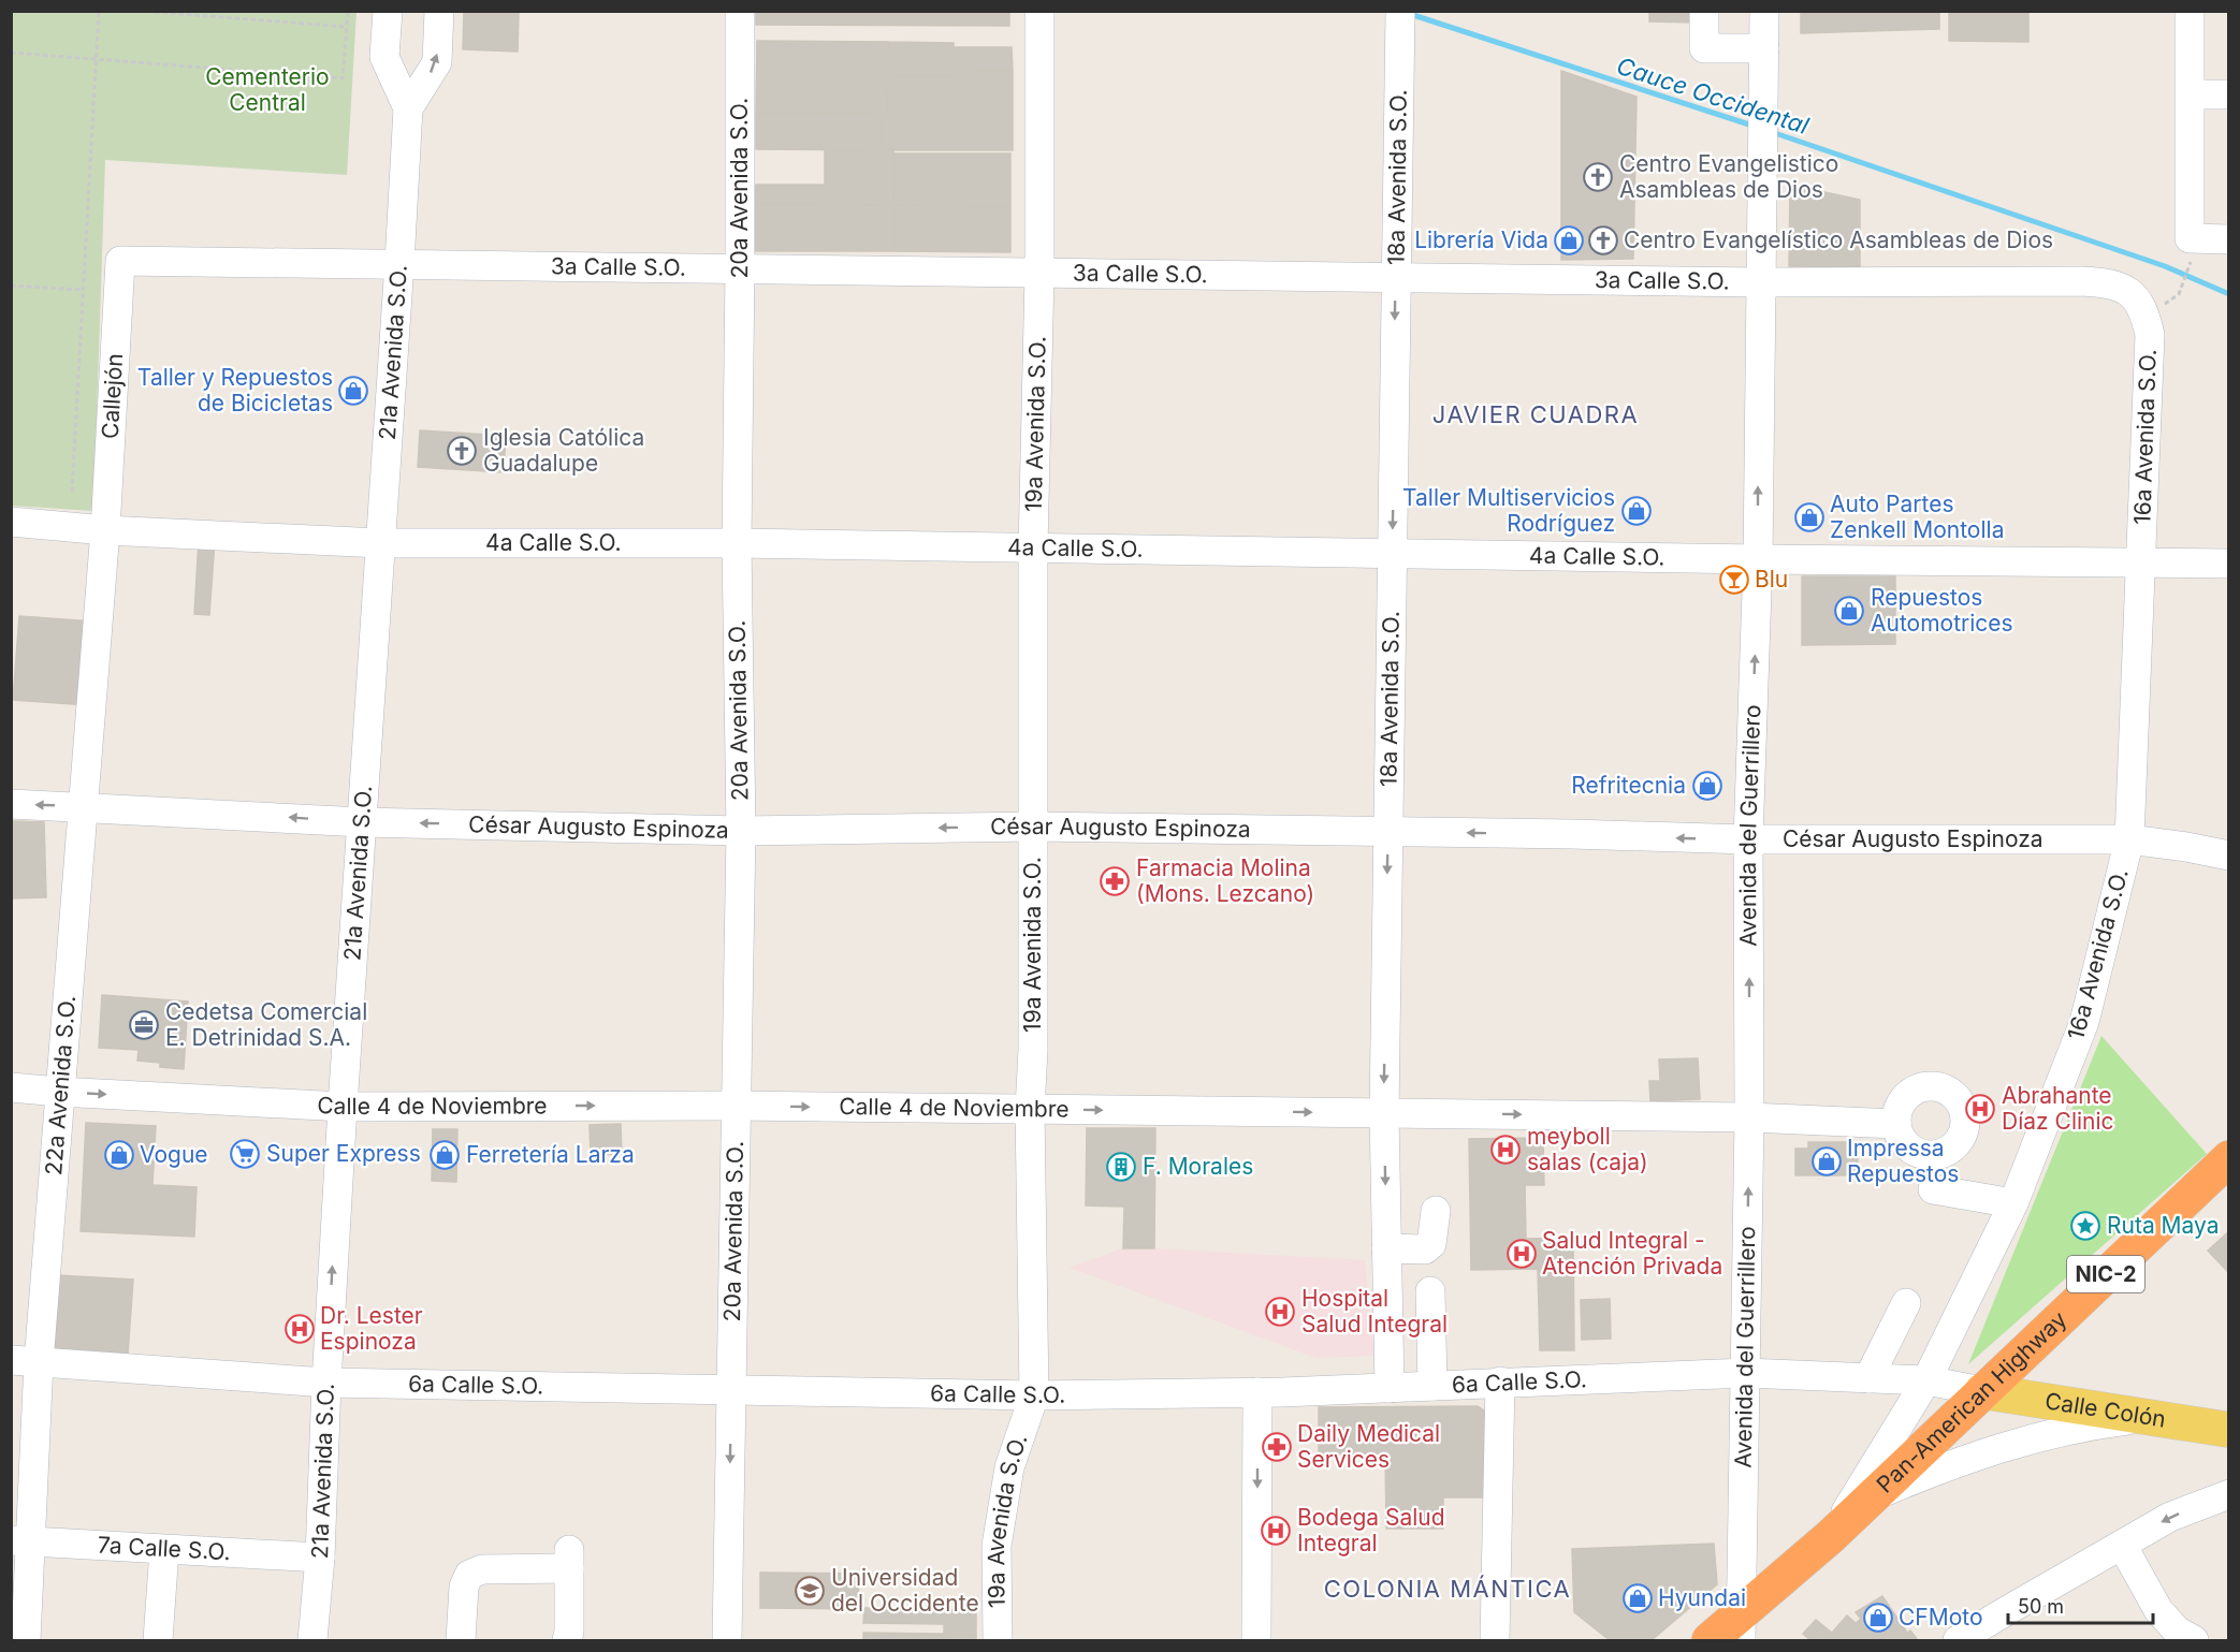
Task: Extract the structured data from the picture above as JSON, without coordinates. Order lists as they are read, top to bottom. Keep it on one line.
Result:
{"streets":{"highway":["NIC-2","Pan-American Highway"],"main road":["Calle Colón"],"street":["18a Avenida S.O.","20a Avenida S.O.","3a Calle S.O.","21a Avenida S.O.","Callejón","19a Avenida S.O.","16a Avenida S.O.","4a Calle S.O.","Avenida del Guerrillero","César Augusto Espinoza","22a Avenida S.O.","Calle 4 de Noviembre","6a Calle S.O.","7a Calle S.O."]},"crossings":[["18a Avenida S.O.","3a Calle S.O."],["18a Avenida S.O.","4a Calle S.O."],["18a Avenida S.O.","César Augusto Espinoza"],["18a Avenida S.O.","Calle 4 de Noviembre"],["18a Avenida S.O.","6a Calle S.O."],["20a Avenida S.O.","3a Calle S.O."],["20a Avenida S.O.","4a Calle S.O."],["20a Avenida S.O.","César Augusto Espinoza"],["20a Avenida S.O.","Calle 4 de Noviembre"],["20a Avenida S.O.","6a Calle S.O."],["3a Calle S.O.","21a Avenida S.O."],["3a Calle S.O.","Callejón"],["3a Calle S.O.","19a Avenida S.O."],["3a Calle S.O.","16a Avenida S.O."],["3a Calle S.O.","Avenida del Guerrillero"],["21a Avenida S.O.","4a Calle S.O."],["21a Avenida S.O.","César Augusto Espinoza"],["21a Avenida S.O.","Calle 4 de Noviembre"],["21a Avenida S.O.","6a Calle S.O."],["21a Avenida S.O.","7a Calle S.O."],["Callejón","4a Calle S.O."],["Callejón","22a Avenida S.O."],["19a Avenida S.O.","4a Calle S.O."],["19a Avenida S.O.","César Augusto Espinoza"],["19a Avenida S.O.","Calle 4 de Noviembre"],["19a Avenida S.O.","6a Calle S.O."],["16a Avenida S.O.","4a Calle S.O."],["16a Avenida S.O.","César Augusto Espinoza"],["16a Avenida S.O.","6a Calle S.O."],["16a Avenida S.O.","Pan-American Highway"],["4a Calle S.O.","Avenida del Guerrillero"],["4a Calle S.O.","22a Avenida S.O."],["Avenida del Guerrillero","César Augusto Espinoza"],["Avenida del Guerrillero","Calle 4 de Noviembre"],["Avenida del Guerrillero","6a Calle S.O."],["Avenida del Guerrillero","Pan-American Highway"],["César Augusto Espinoza","22a Avenida S.O."],["22a Avenida S.O.","Calle 4 de Noviembre"],["22a Avenida S.O.","6a Calle S.O."],["22a Avenida S.O.","7a Calle S.O."],["6a Calle S.O.","Pan-American Highway"],["6a Calle S.O.","Calle Colón"],["Pan-American Highway","Calle Colón"]],"one_way":["18a Avenida S.O.","Avenida del Guerrillero","César Augusto Espinoza","Calle 4 de Noviembre"],"districts":["JAVIER CUADRA","COLONIA MÁNTICA"],"water":["Cauce Occidental"],"parks":["Cementerio Central"],"places":{"church":["Centro Evangelistico Asambleas de Dios","Centro Evangelístico Asambleas de Dios","Iglesia Católica Guadalupe"],"shop":["Librería Vida","Taller y Repuestos de Bicicletas","Taller Multiservicios Rodríguez","Auto Partes Zenkell Montolla","Repuestos Automotrices","Refritecnia","Vogue","Ferretería Larza","Impressa Repuestos","Hyundai","CFMoto"],"bar":["Blu"],"pharmacy":["Farmacia Molina (Mons. Lezcano)","Daily Medical Services"],"office":["Cedetsa Comercial E. Detrinidad S.A."],"hospital":["Abrahante Díaz Clinic","meyboll salas (caja)","Salud Integral - Atención Privada","Hospital Salud Integral","Dr. Lester Espinoza","Bodega Salud Integral"],"supermarket":["Super Express"],"building":["F. Morales"],"place":["Ruta Maya"],"school or university":["Universidad del Occidente"]},"scale_bar":"50 m"}
